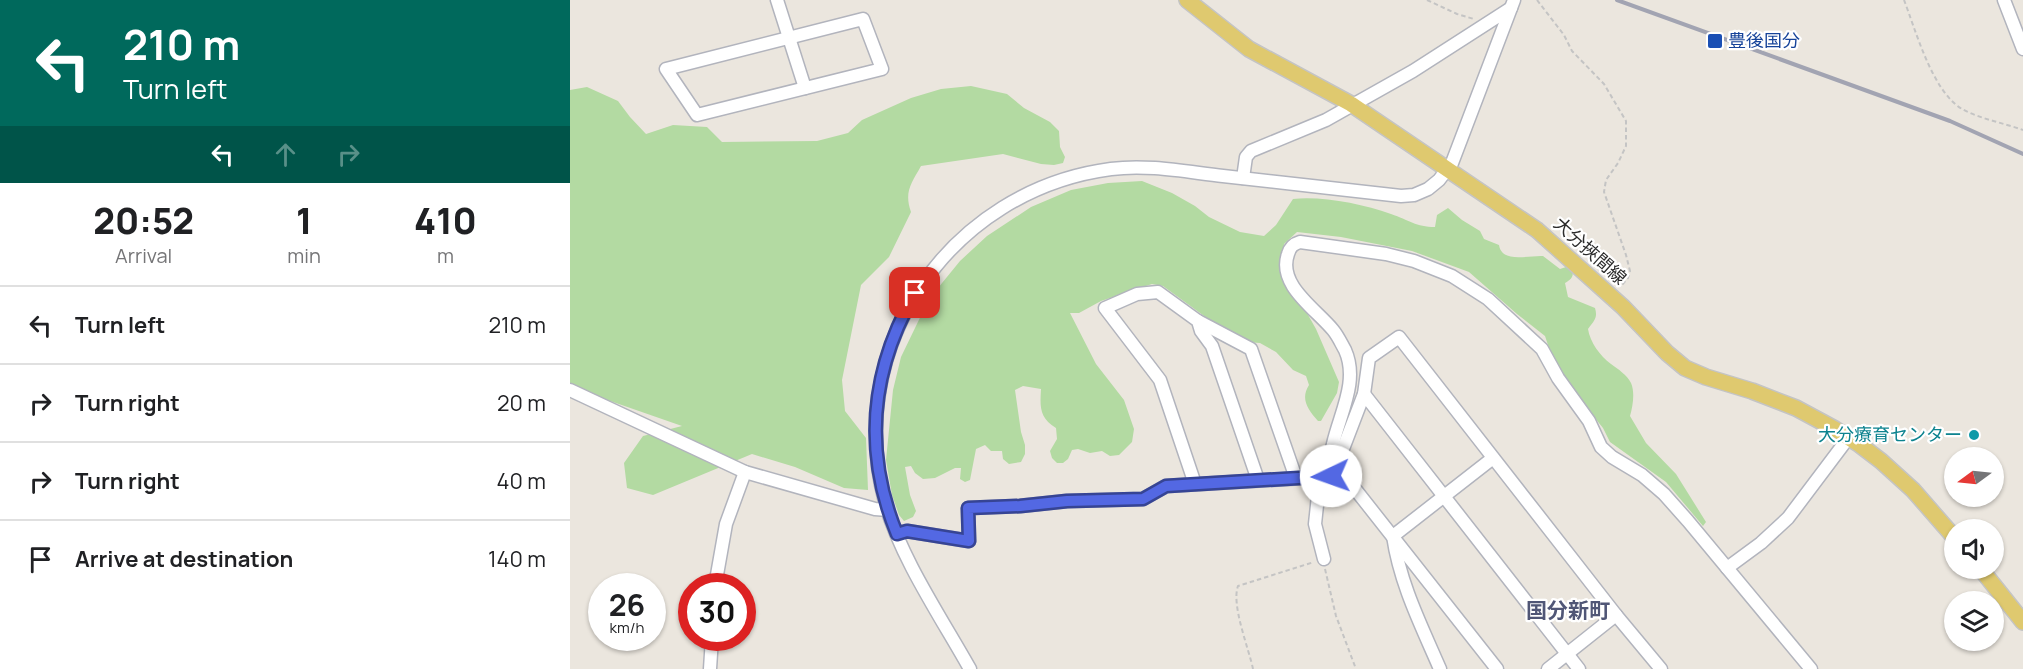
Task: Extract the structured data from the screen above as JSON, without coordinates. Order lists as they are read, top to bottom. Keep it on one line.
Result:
{"streets":{"main road":["大分挾間線"]},"districts":["国分新町"],"places":{"transit":["豊後国分"],"other":["大分療育センター"]},"north":"left","page":{"turn":["210 m","Turn left"],"eta":["20:52","Arrival","1","min","410","m"],"list":[{"name":"Turn left","value":"210 m"},{"name":"Turn right","value":"20 m"},{"name":"Turn right","value":"40 m"},{"name":"Arrive at destination","value":"140 m"}],"speed":"26 km/h","limit":"30"}}
